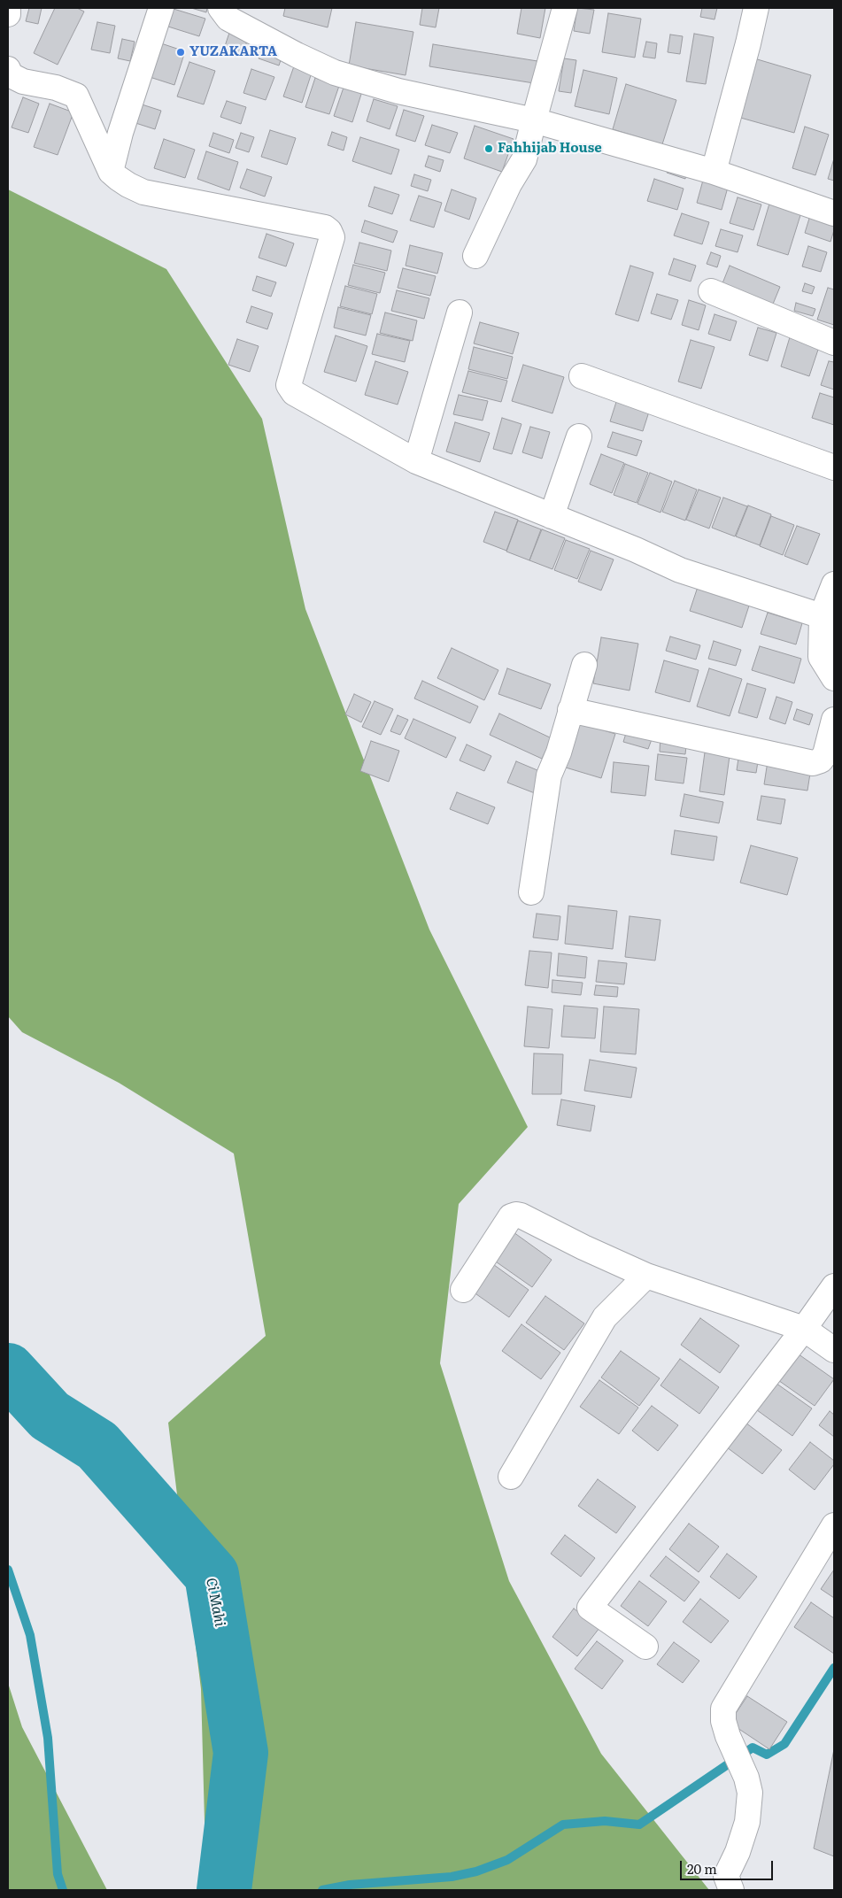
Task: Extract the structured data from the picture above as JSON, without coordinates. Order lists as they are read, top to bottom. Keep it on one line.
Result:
{"water":["Ci Mahi"],"places":["YUZAKARTA","Fahhijab House"],"scale_bar":"20 m"}
